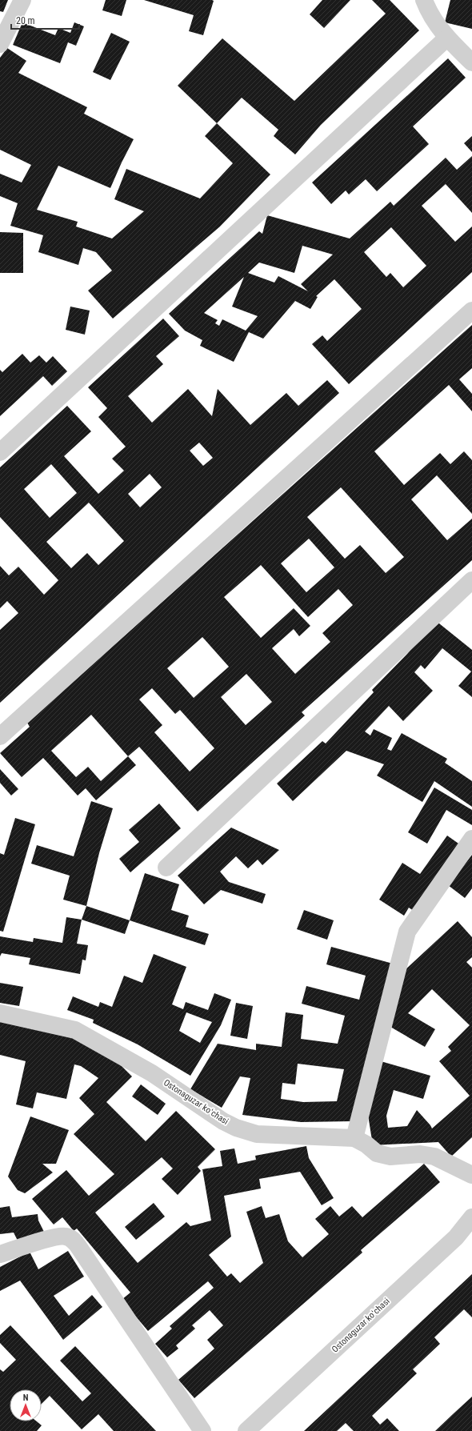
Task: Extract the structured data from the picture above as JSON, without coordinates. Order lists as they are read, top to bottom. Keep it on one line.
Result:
{"streets":{"street":["Ostonaguzar koʻchasi"]},"scale_bar":"20 m","north":"top"}
